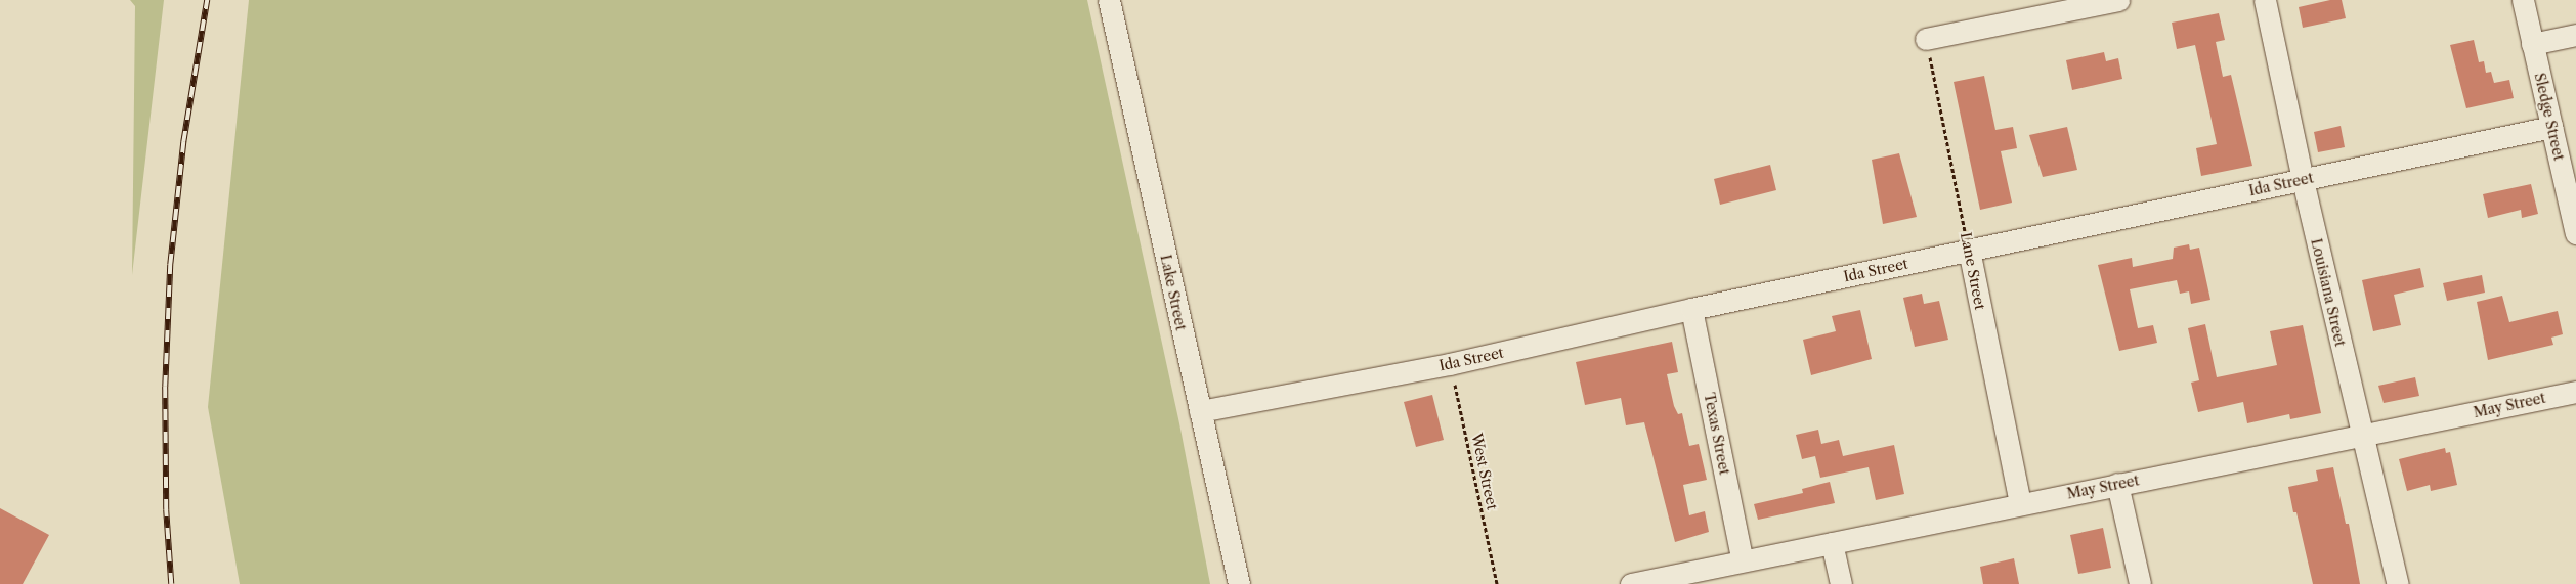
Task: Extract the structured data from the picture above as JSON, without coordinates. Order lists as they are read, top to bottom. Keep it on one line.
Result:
{"streets":{"street":["Sledge Street","Ida Street","Lane Street","Lake Street","Louisiana Street","May Street","Texas Street"],"path":["West Street"]},"crossings":[["Sledge Street","Ida Street"],["Ida Street","Lane Street"],["Ida Street","Lake Street"],["Ida Street","Louisiana Street"],["Ida Street","Texas Street"],["Ida Street","West Street"],["Lane Street","May Street"],["Louisiana Street","May Street"],["May Street","Texas Street"]]}
